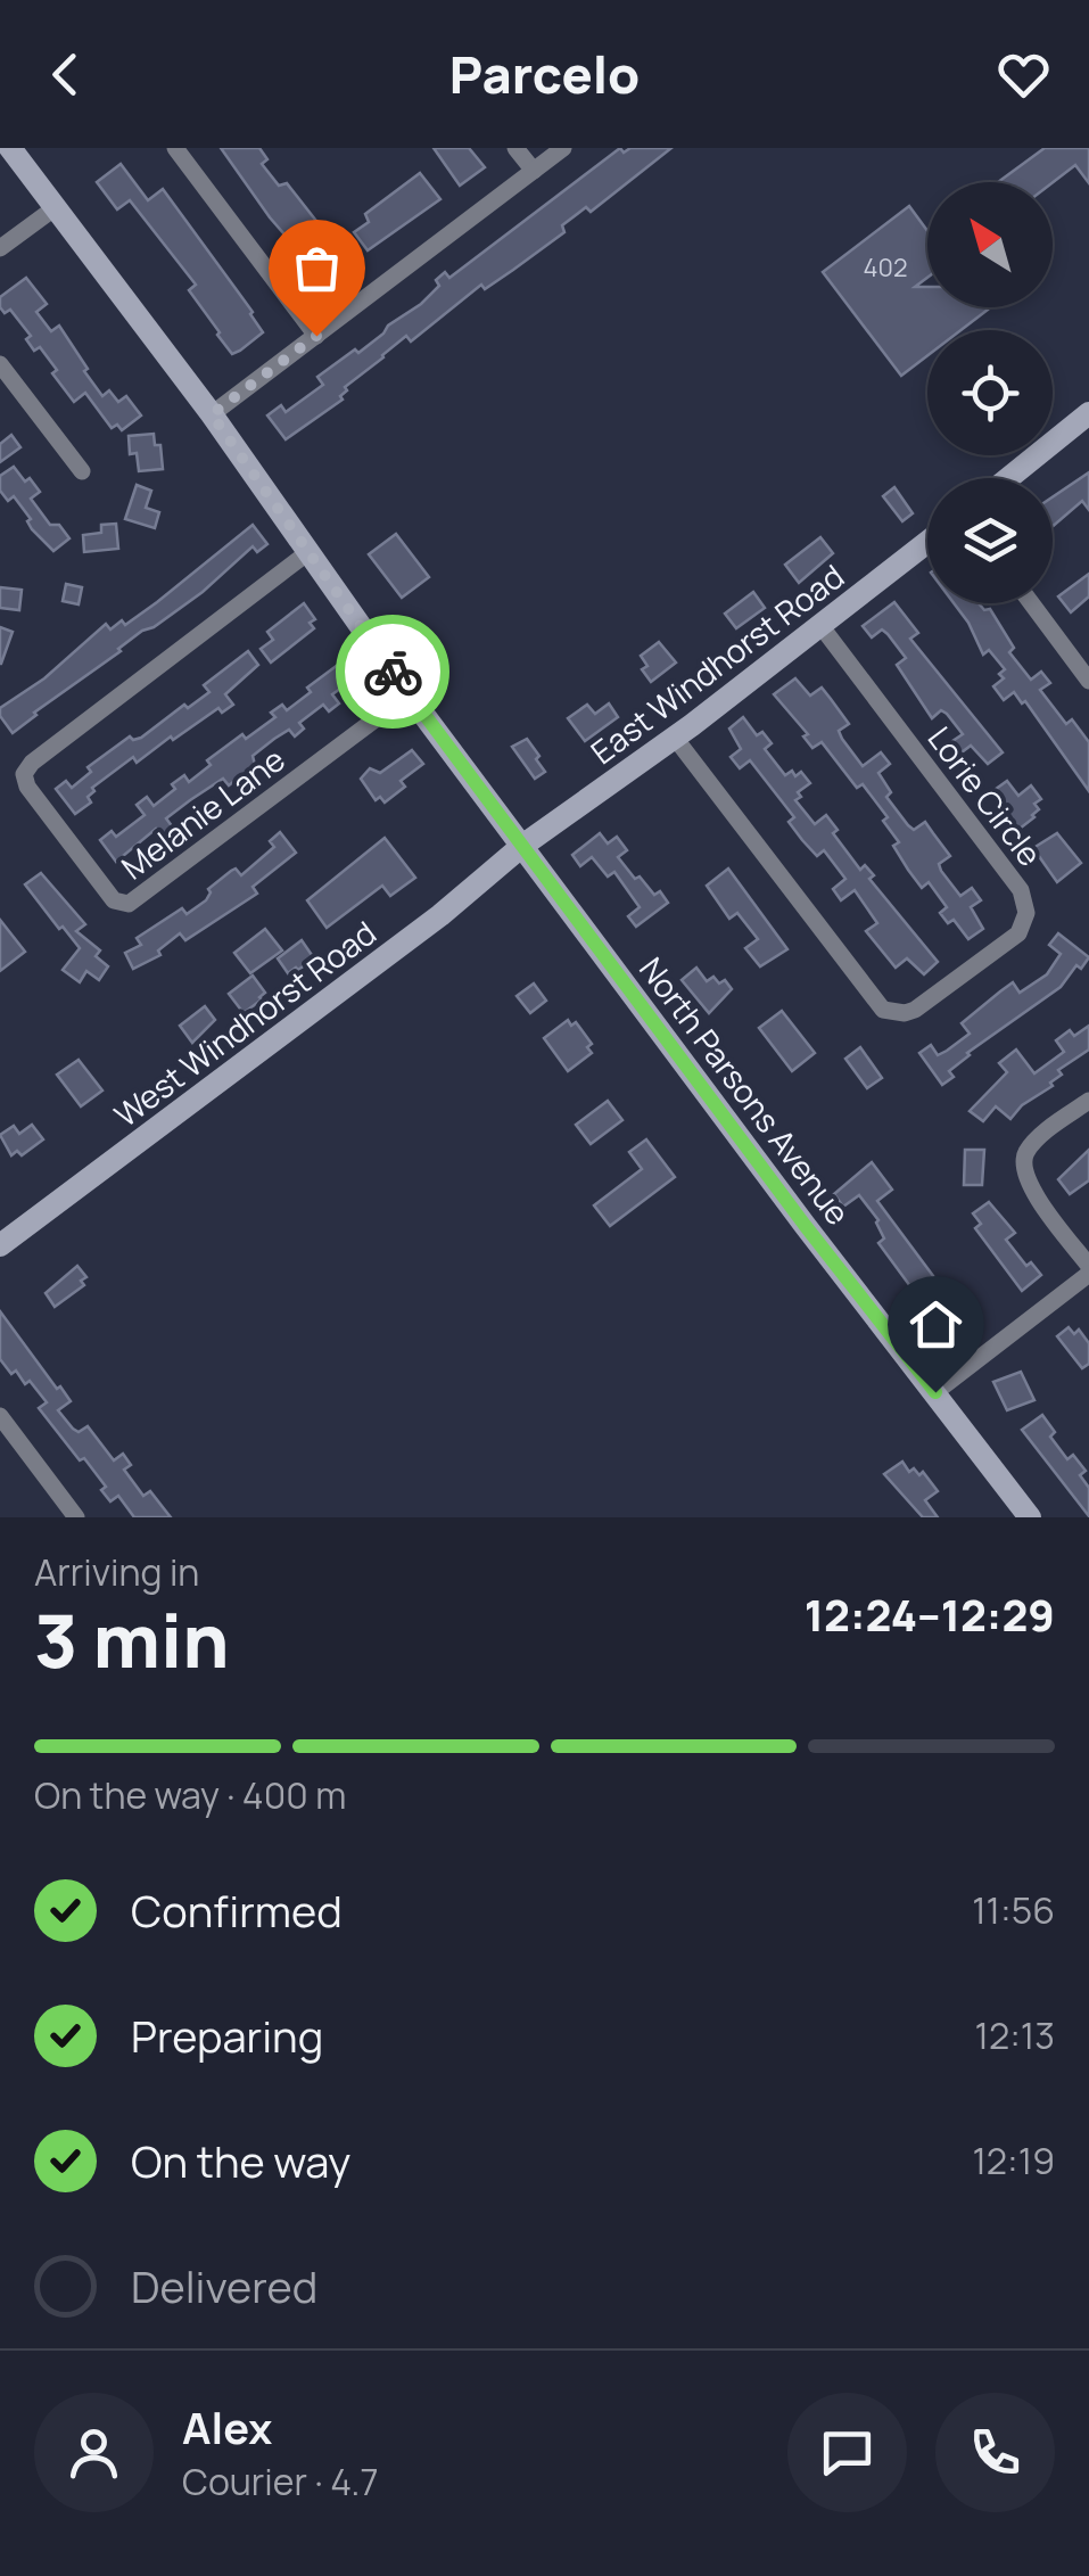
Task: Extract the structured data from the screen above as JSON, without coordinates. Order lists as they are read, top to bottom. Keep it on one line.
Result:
{"streets":{"main road":["East Windhorst Road","West Windhorst Road","North Parsons Avenue"],"street":["Lorie Circle","Melanie Lane"]},"crossings":[["East Windhorst Road","Lorie Circle"],["East Windhorst Road","West Windhorst Road"],["East Windhorst Road","North Parsons Avenue"],["Melanie Lane","North Parsons Avenue"],["West Windhorst Road","North Parsons Avenue"]],"house_numbers":["402"],"north":"top left","page":{"header":"Parcelo","heading":["3 min","Arriving in","12:24–12:29"],"panel":["Alex","Courier · 4.7"],"bar":"On the way · 400 m","list":[["Confirmed","11:56"],["Preparing","12:13"],["On the way","12:19"],"Delivered"]}}
